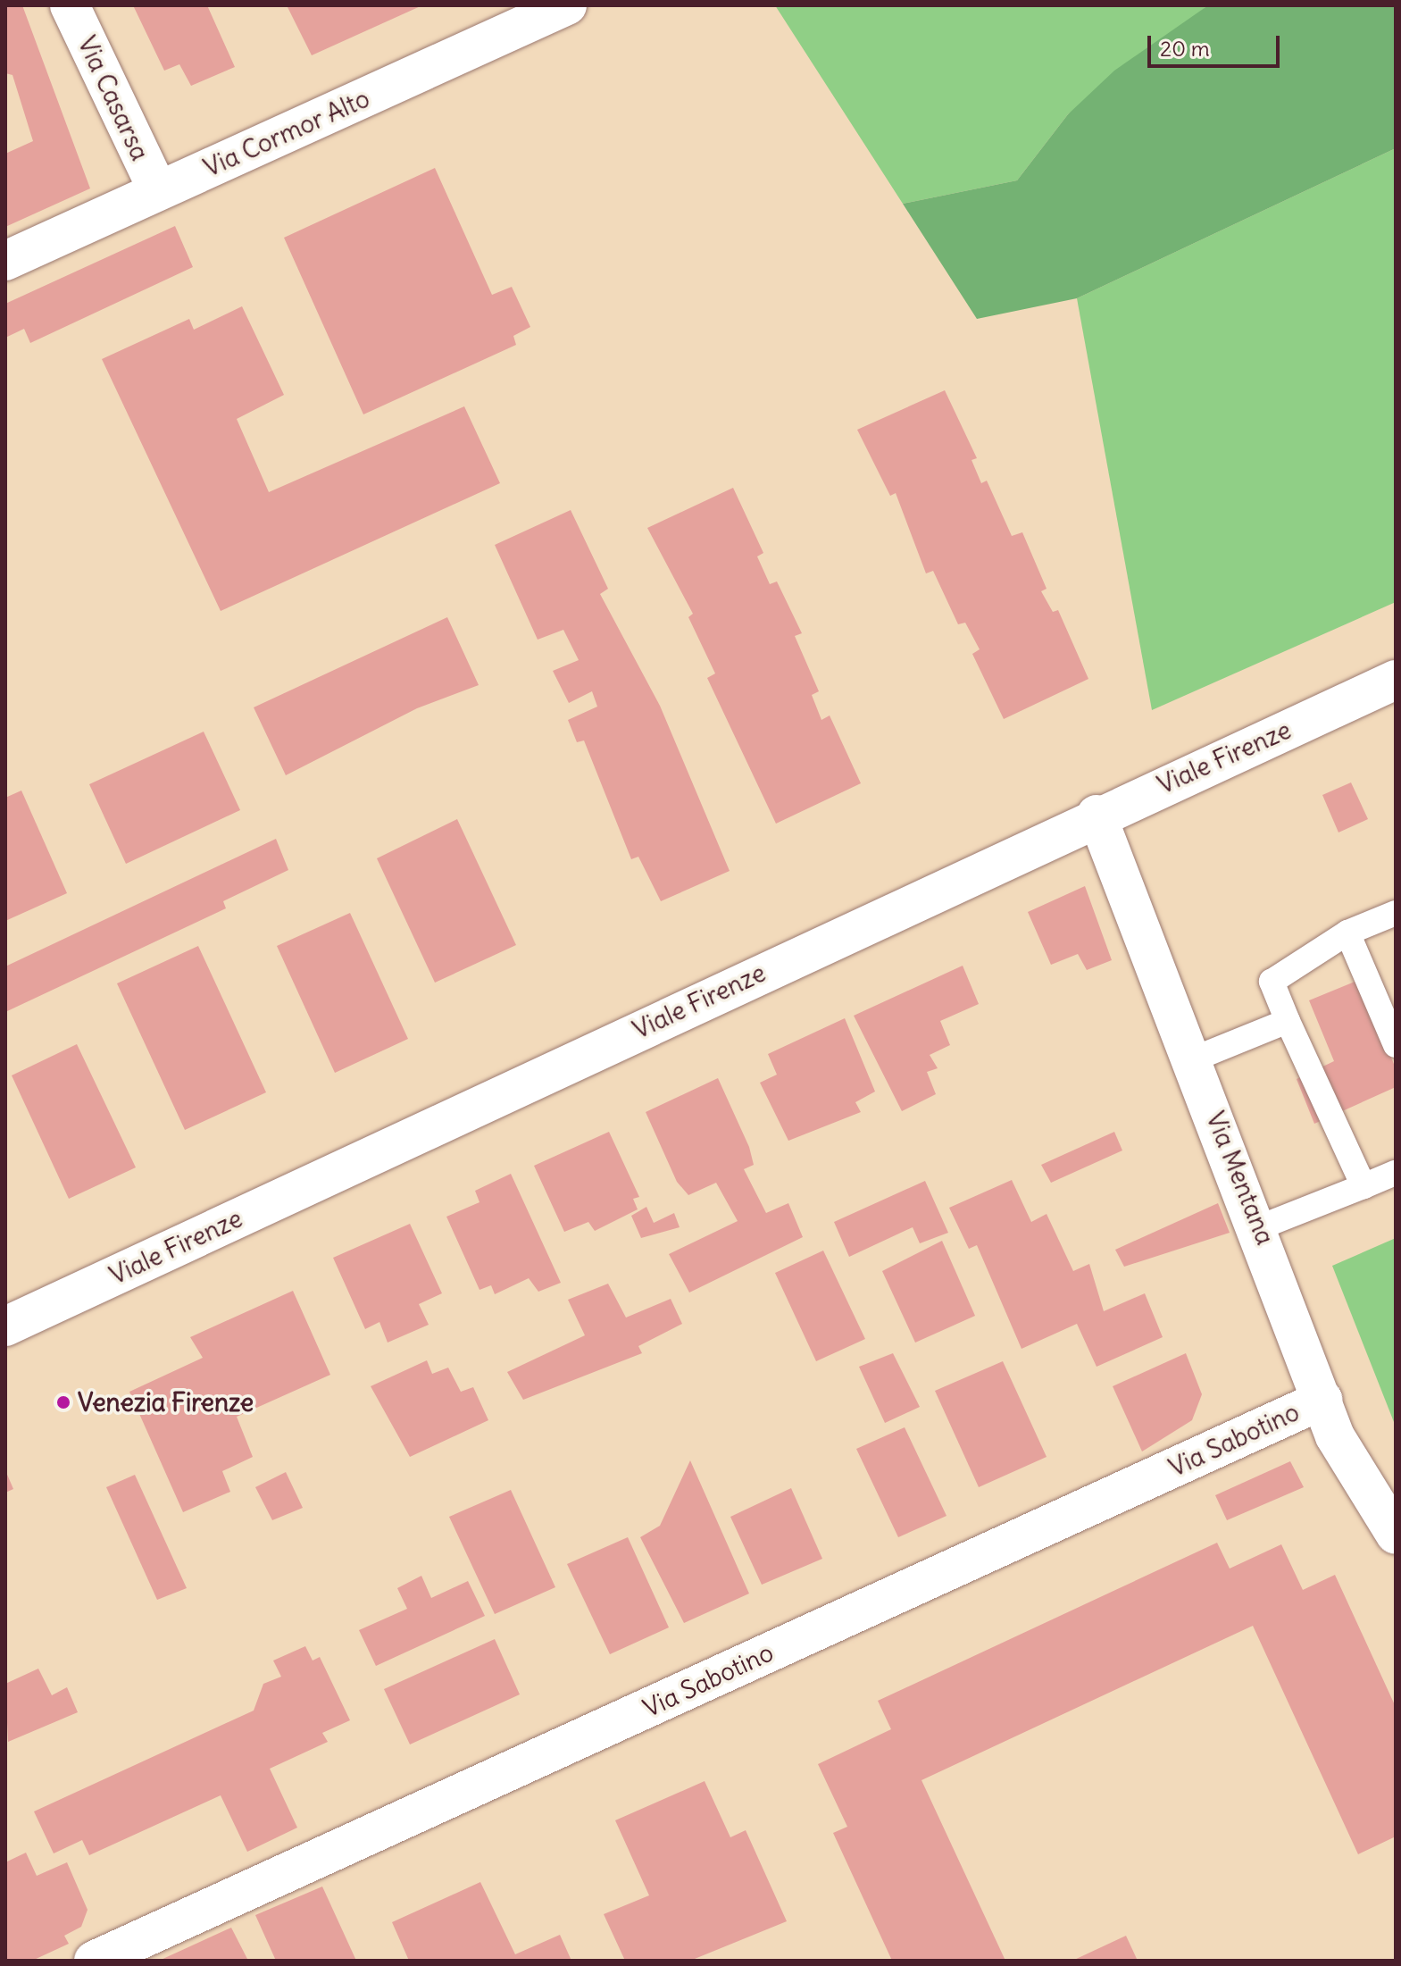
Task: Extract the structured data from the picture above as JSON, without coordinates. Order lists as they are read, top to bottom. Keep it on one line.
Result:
{"streets":{"street":["Via Casarsa","Via Cormor Alto","Viale Firenze","Via Mentana","Via Sabotino"]},"crossings":[["Via Casarsa","Via Cormor Alto"],["Viale Firenze","Via Mentana"],["Via Mentana","Via Sabotino"]],"places":["Venezia Firenze"],"scale_bar":"20 m"}
